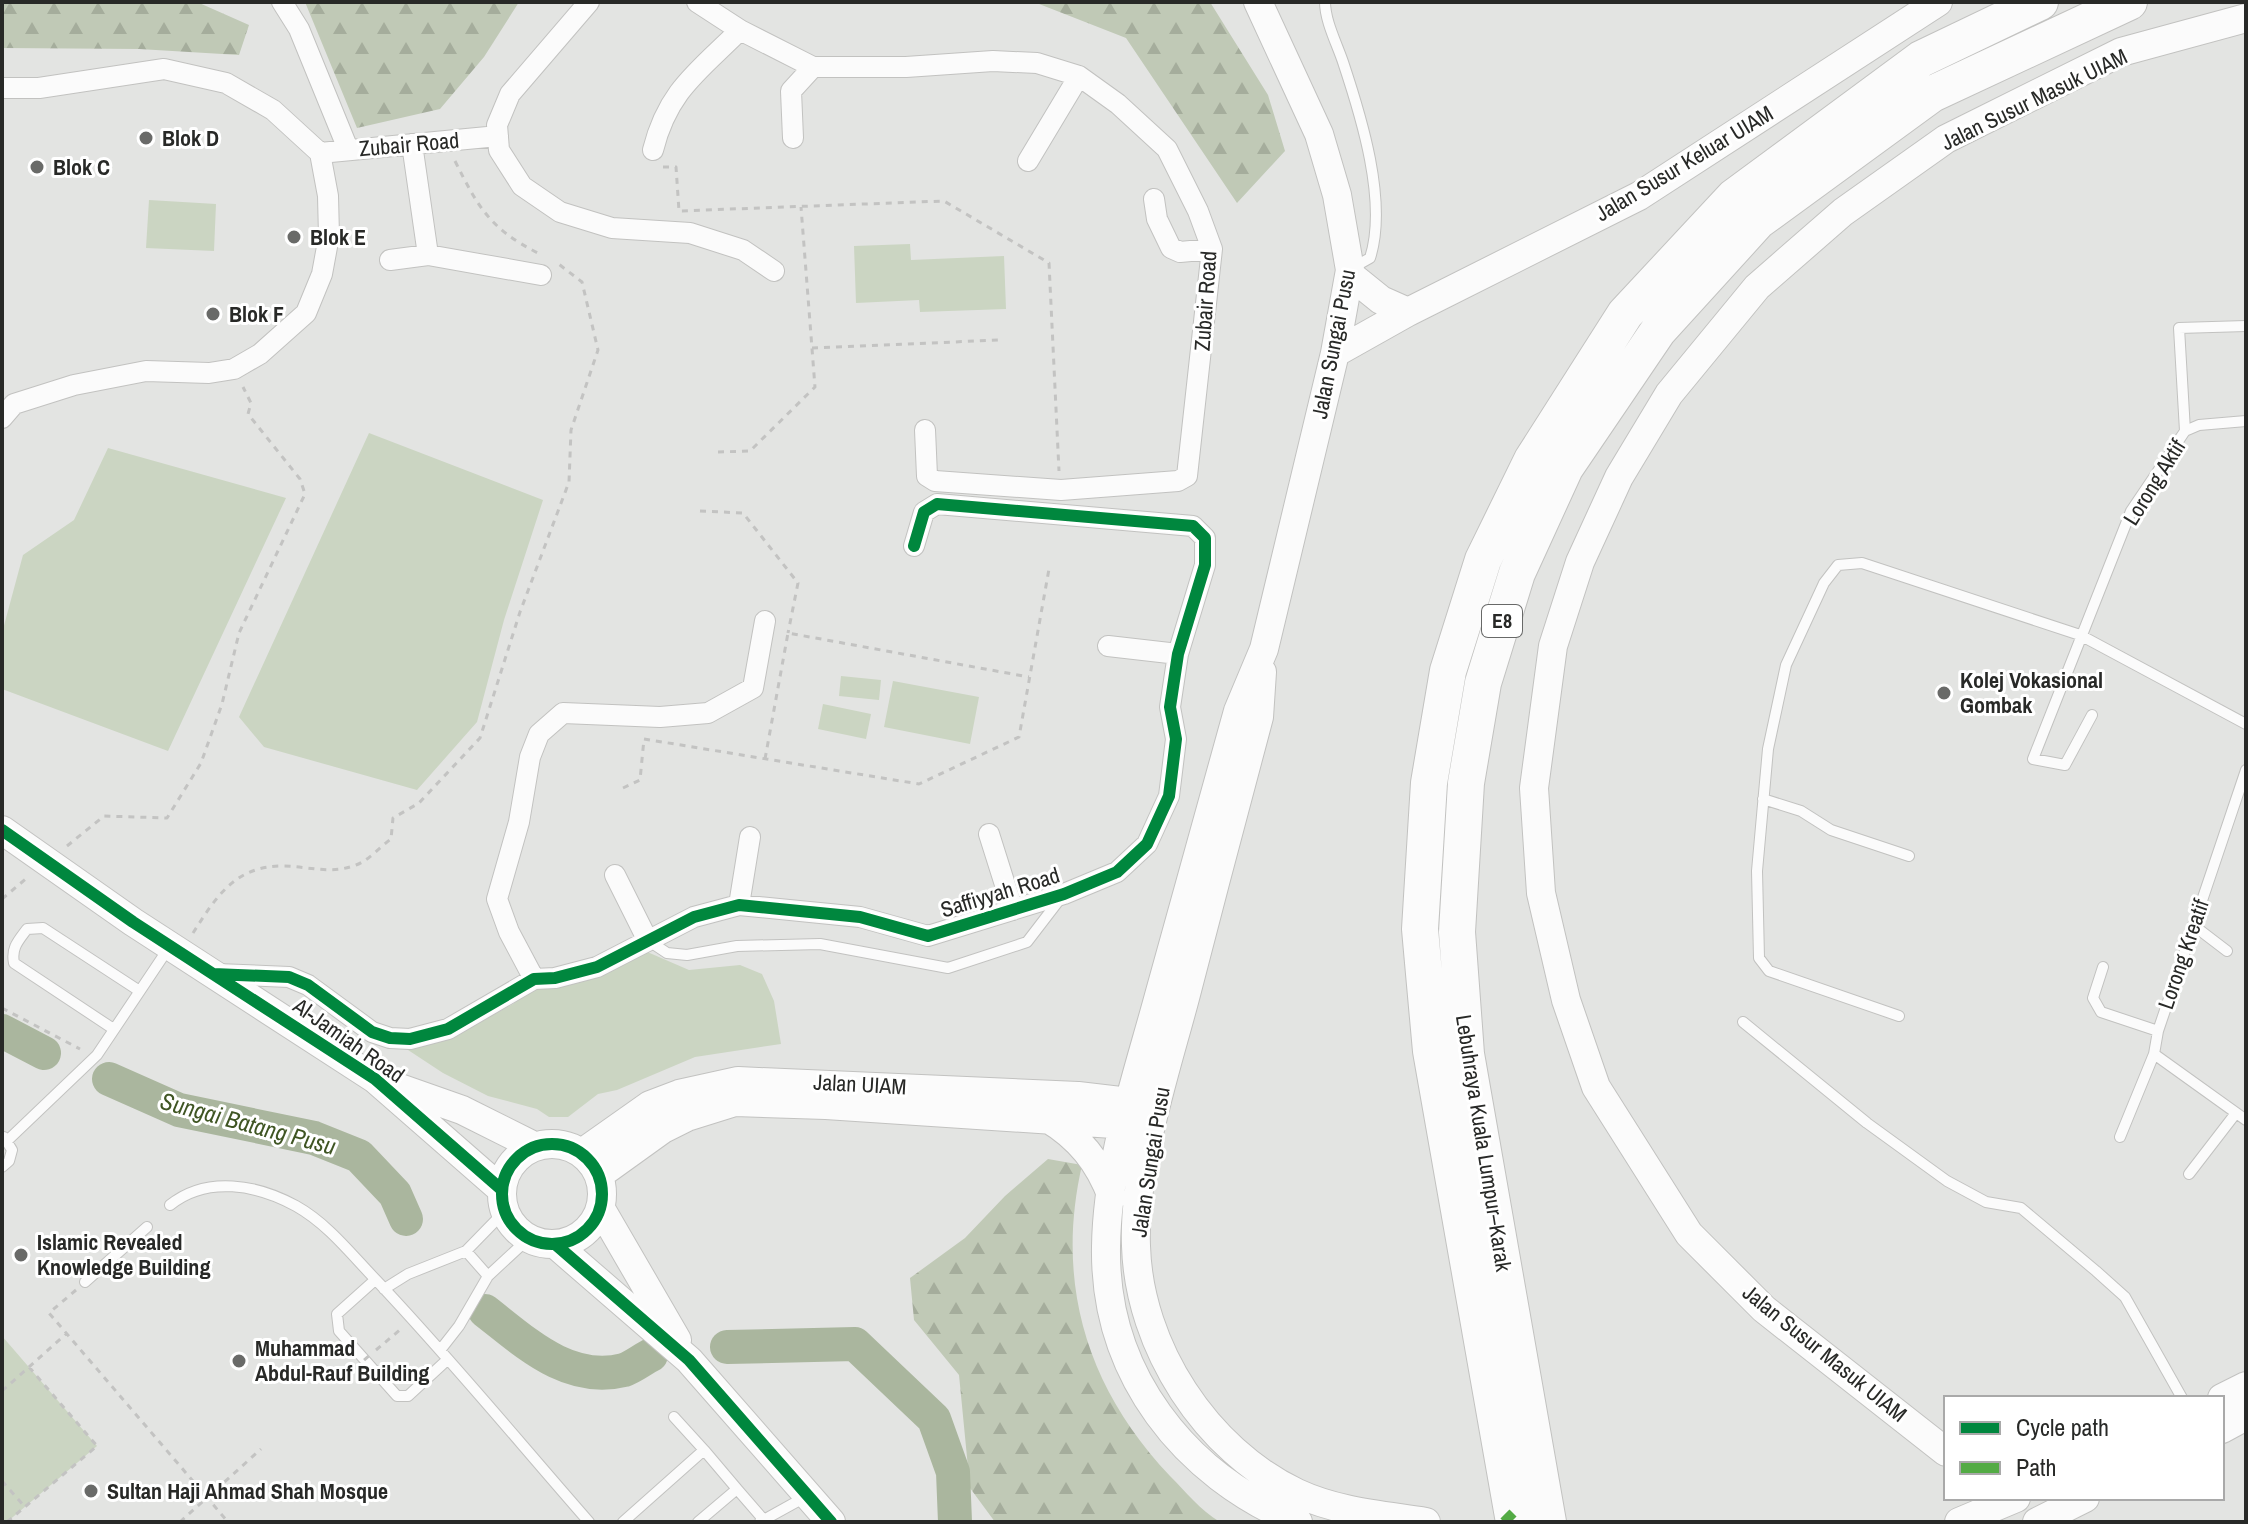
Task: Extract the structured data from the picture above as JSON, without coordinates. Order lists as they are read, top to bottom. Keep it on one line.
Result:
{"streets":{"highway":["E8","Lebuhraya Kuala Lumpur–Karak"],"main road":["Jalan Susur Masuk UIAM","Jalan Susur Keluar UIAM","Jalan Sungai Pusu","Al-Jamiah Road","Jalan UIAM"],"street":["Zubair Road","Saffiyyah Road"],"lane":["Lorong Aktif","Lorong Kreatif"]},"crossings":[["Jalan Susur Keluar UIAM","Jalan Sungai Pusu"],["Jalan Sungai Pusu","Jalan UIAM"],["Saffiyyah Road","Al-Jamiah Road"],["Al-Jamiah Road","Jalan UIAM"]],"water":["Sungai Batang Pusu"],"places":["Blok D","Blok C","Blok E","Blok F","Kolej Vokasional Gombak","Islamic Revealed Knowledge Building","Muhammad Abdul-Rauf Building","Sultan Haji Ahmad Shah Mosque"],"legend":["Cycle path","Path"]}
